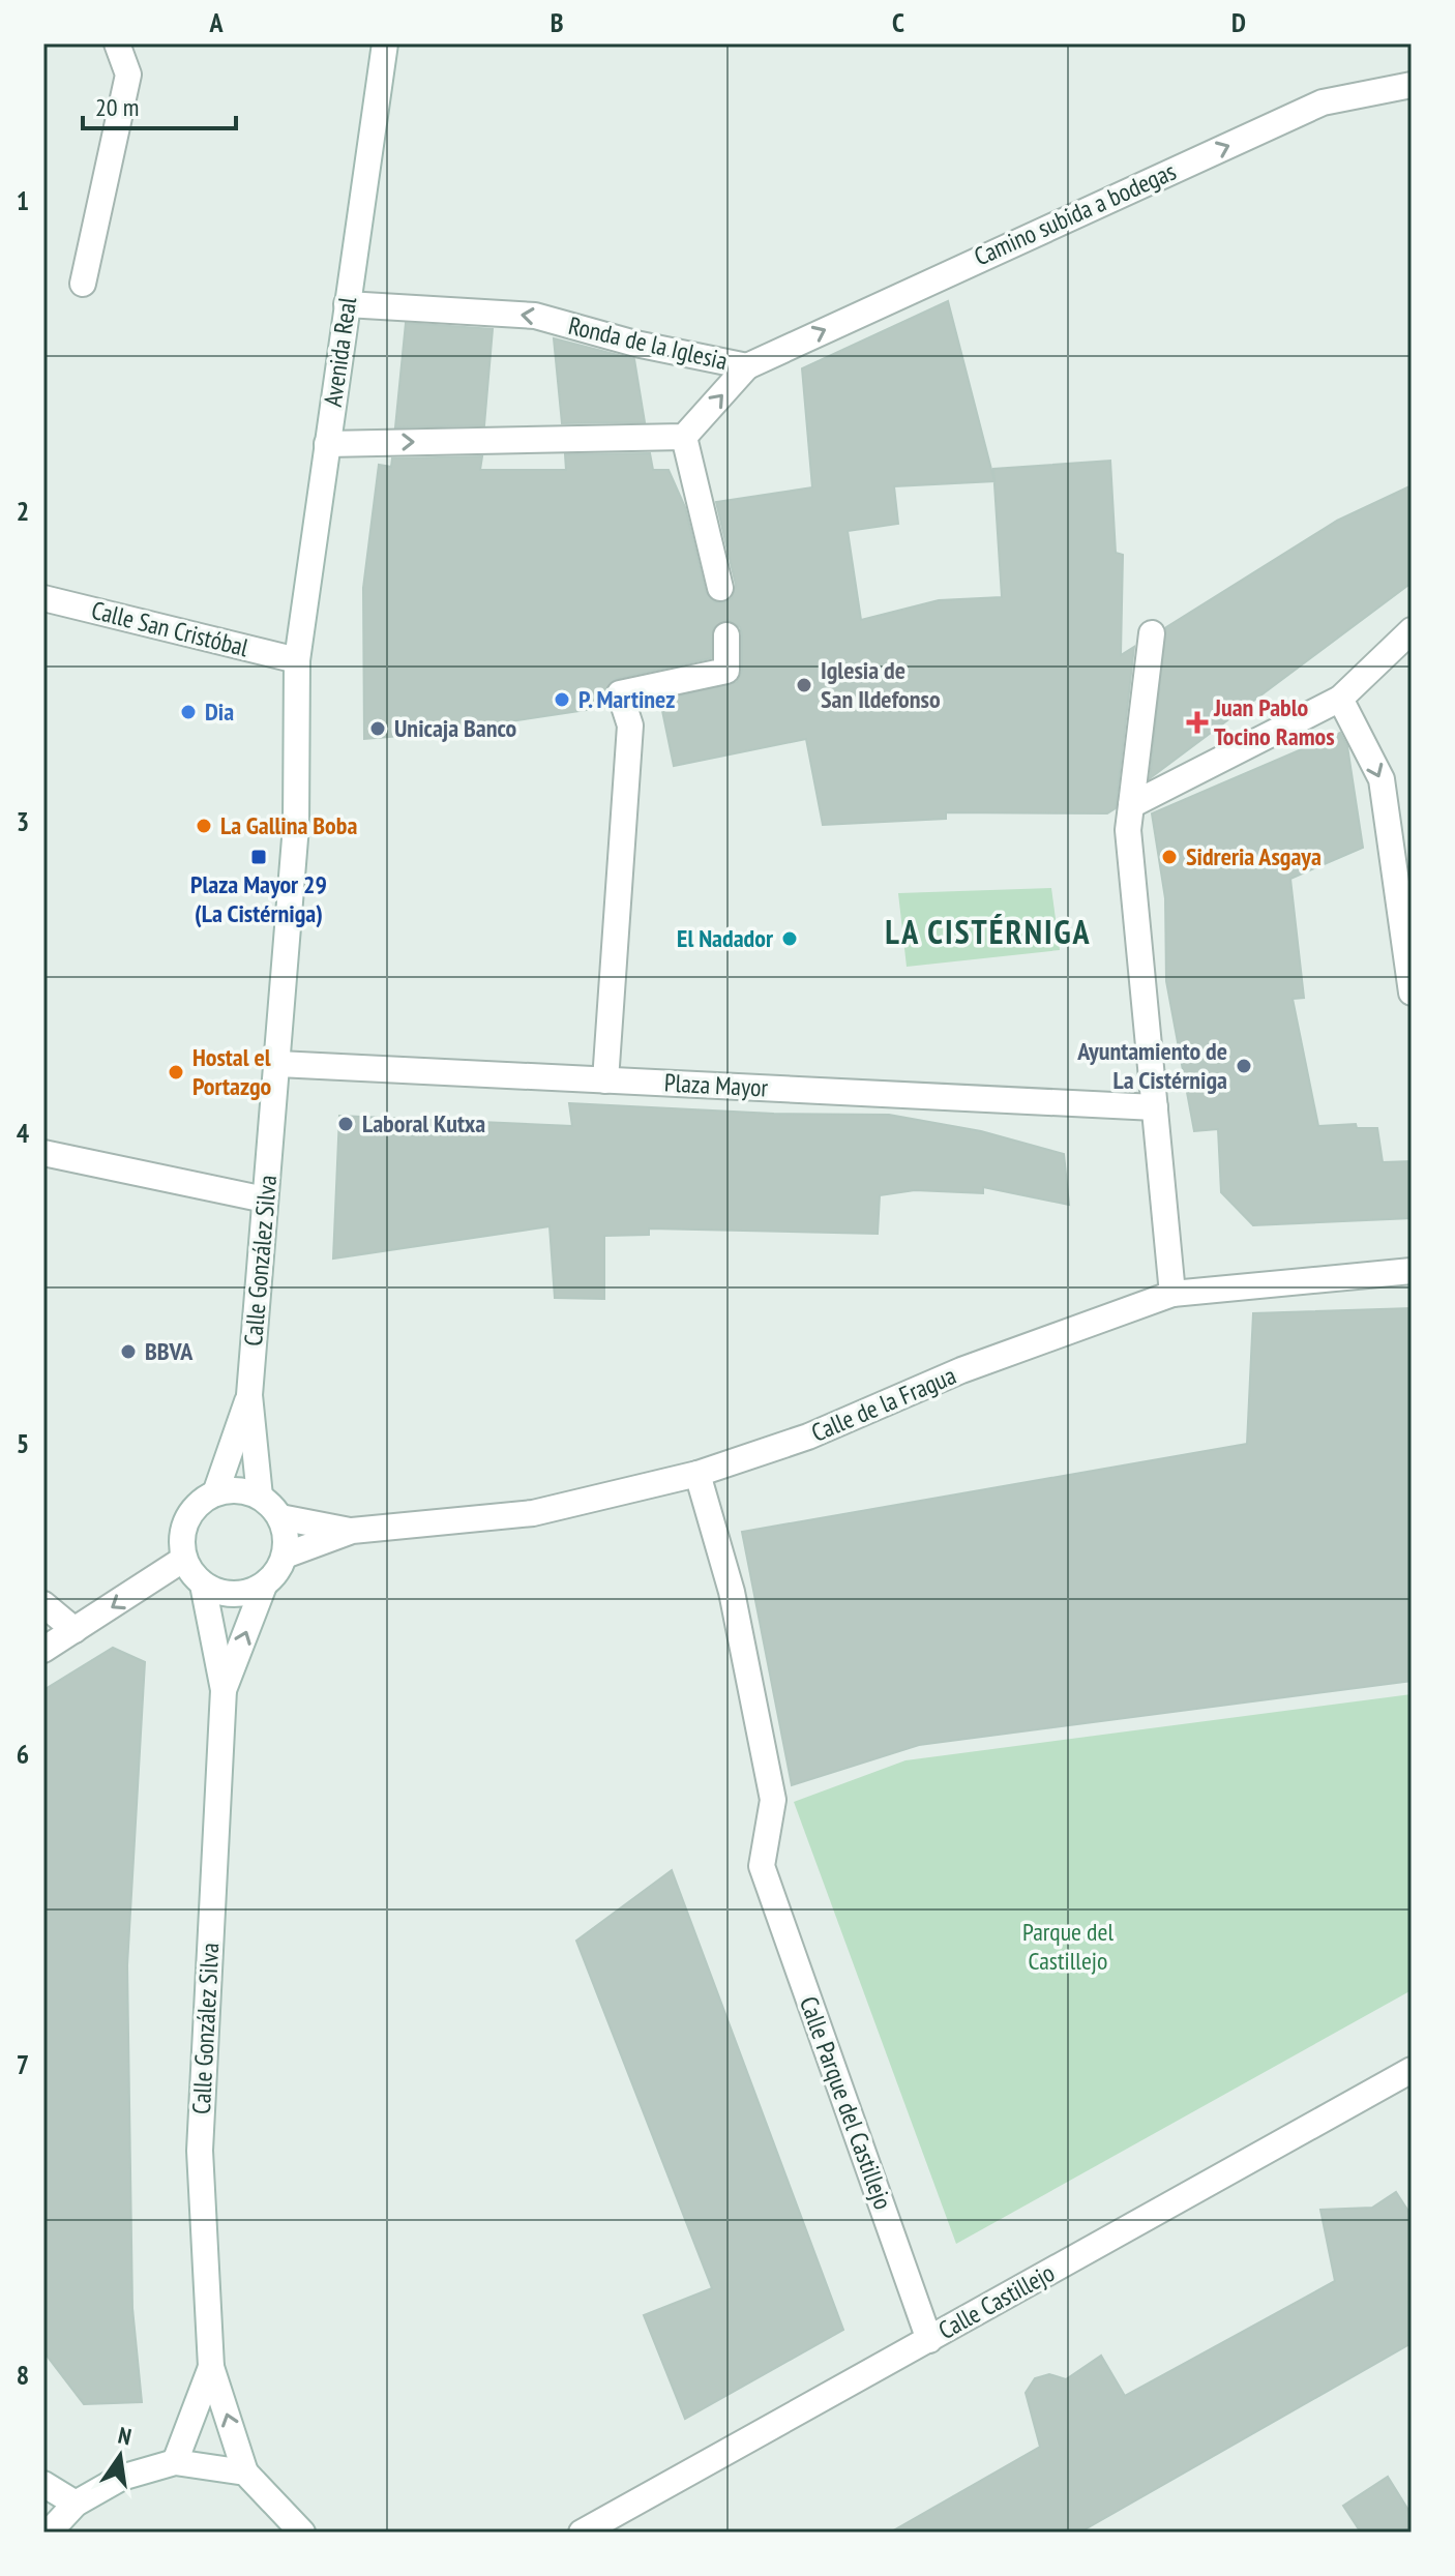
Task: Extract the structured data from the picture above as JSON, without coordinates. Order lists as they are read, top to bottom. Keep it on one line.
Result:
{"streets":{"street":["Camino subida a bodegas","Ronda de la Iglesia","Avenida Real","Calle San Cristóbal","Plaza Mayor","Calle González Silva","Calle de la Fragua","Calle Parque del Castillejo","Calle Castillejo"]},"crossings":[["Camino subida a bodegas","Ronda de la Iglesia"],["Ronda de la Iglesia","Avenida Real"],["Avenida Real","Calle San Cristóbal"],["Plaza Mayor","Calle González Silva"],["Calle González Silva","Calle de la Fragua"],["Calle de la Fragua","Calle Parque del Castillejo"],["Calle Parque del Castillejo","Calle Castillejo"]],"one_way":["Camino subida a bodegas"],"districts":["LA CISTÉRNIGA"],"parks":["Parque del Castillejo"],"places":{"other":["Iglesia de San Ildefonso","P. Martinez","Dia","Unicaja Banco","La Gallina Boba","Sidreria Asgaya","El Nadador","Ayuntamiento de La Cistérniga","Hostal el Portazgo","Laboral Kutxa","BBVA"],"health":["Juan Pablo Tocino Ramos"],"transit":["Plaza Mayor 29 (La Cistérniga)"]},"scale_bar":"20 m","north":"top","grid":{"columns":["A","B","C","D"],"rows":["1","2","3","4","5","6","7","8"]}}
